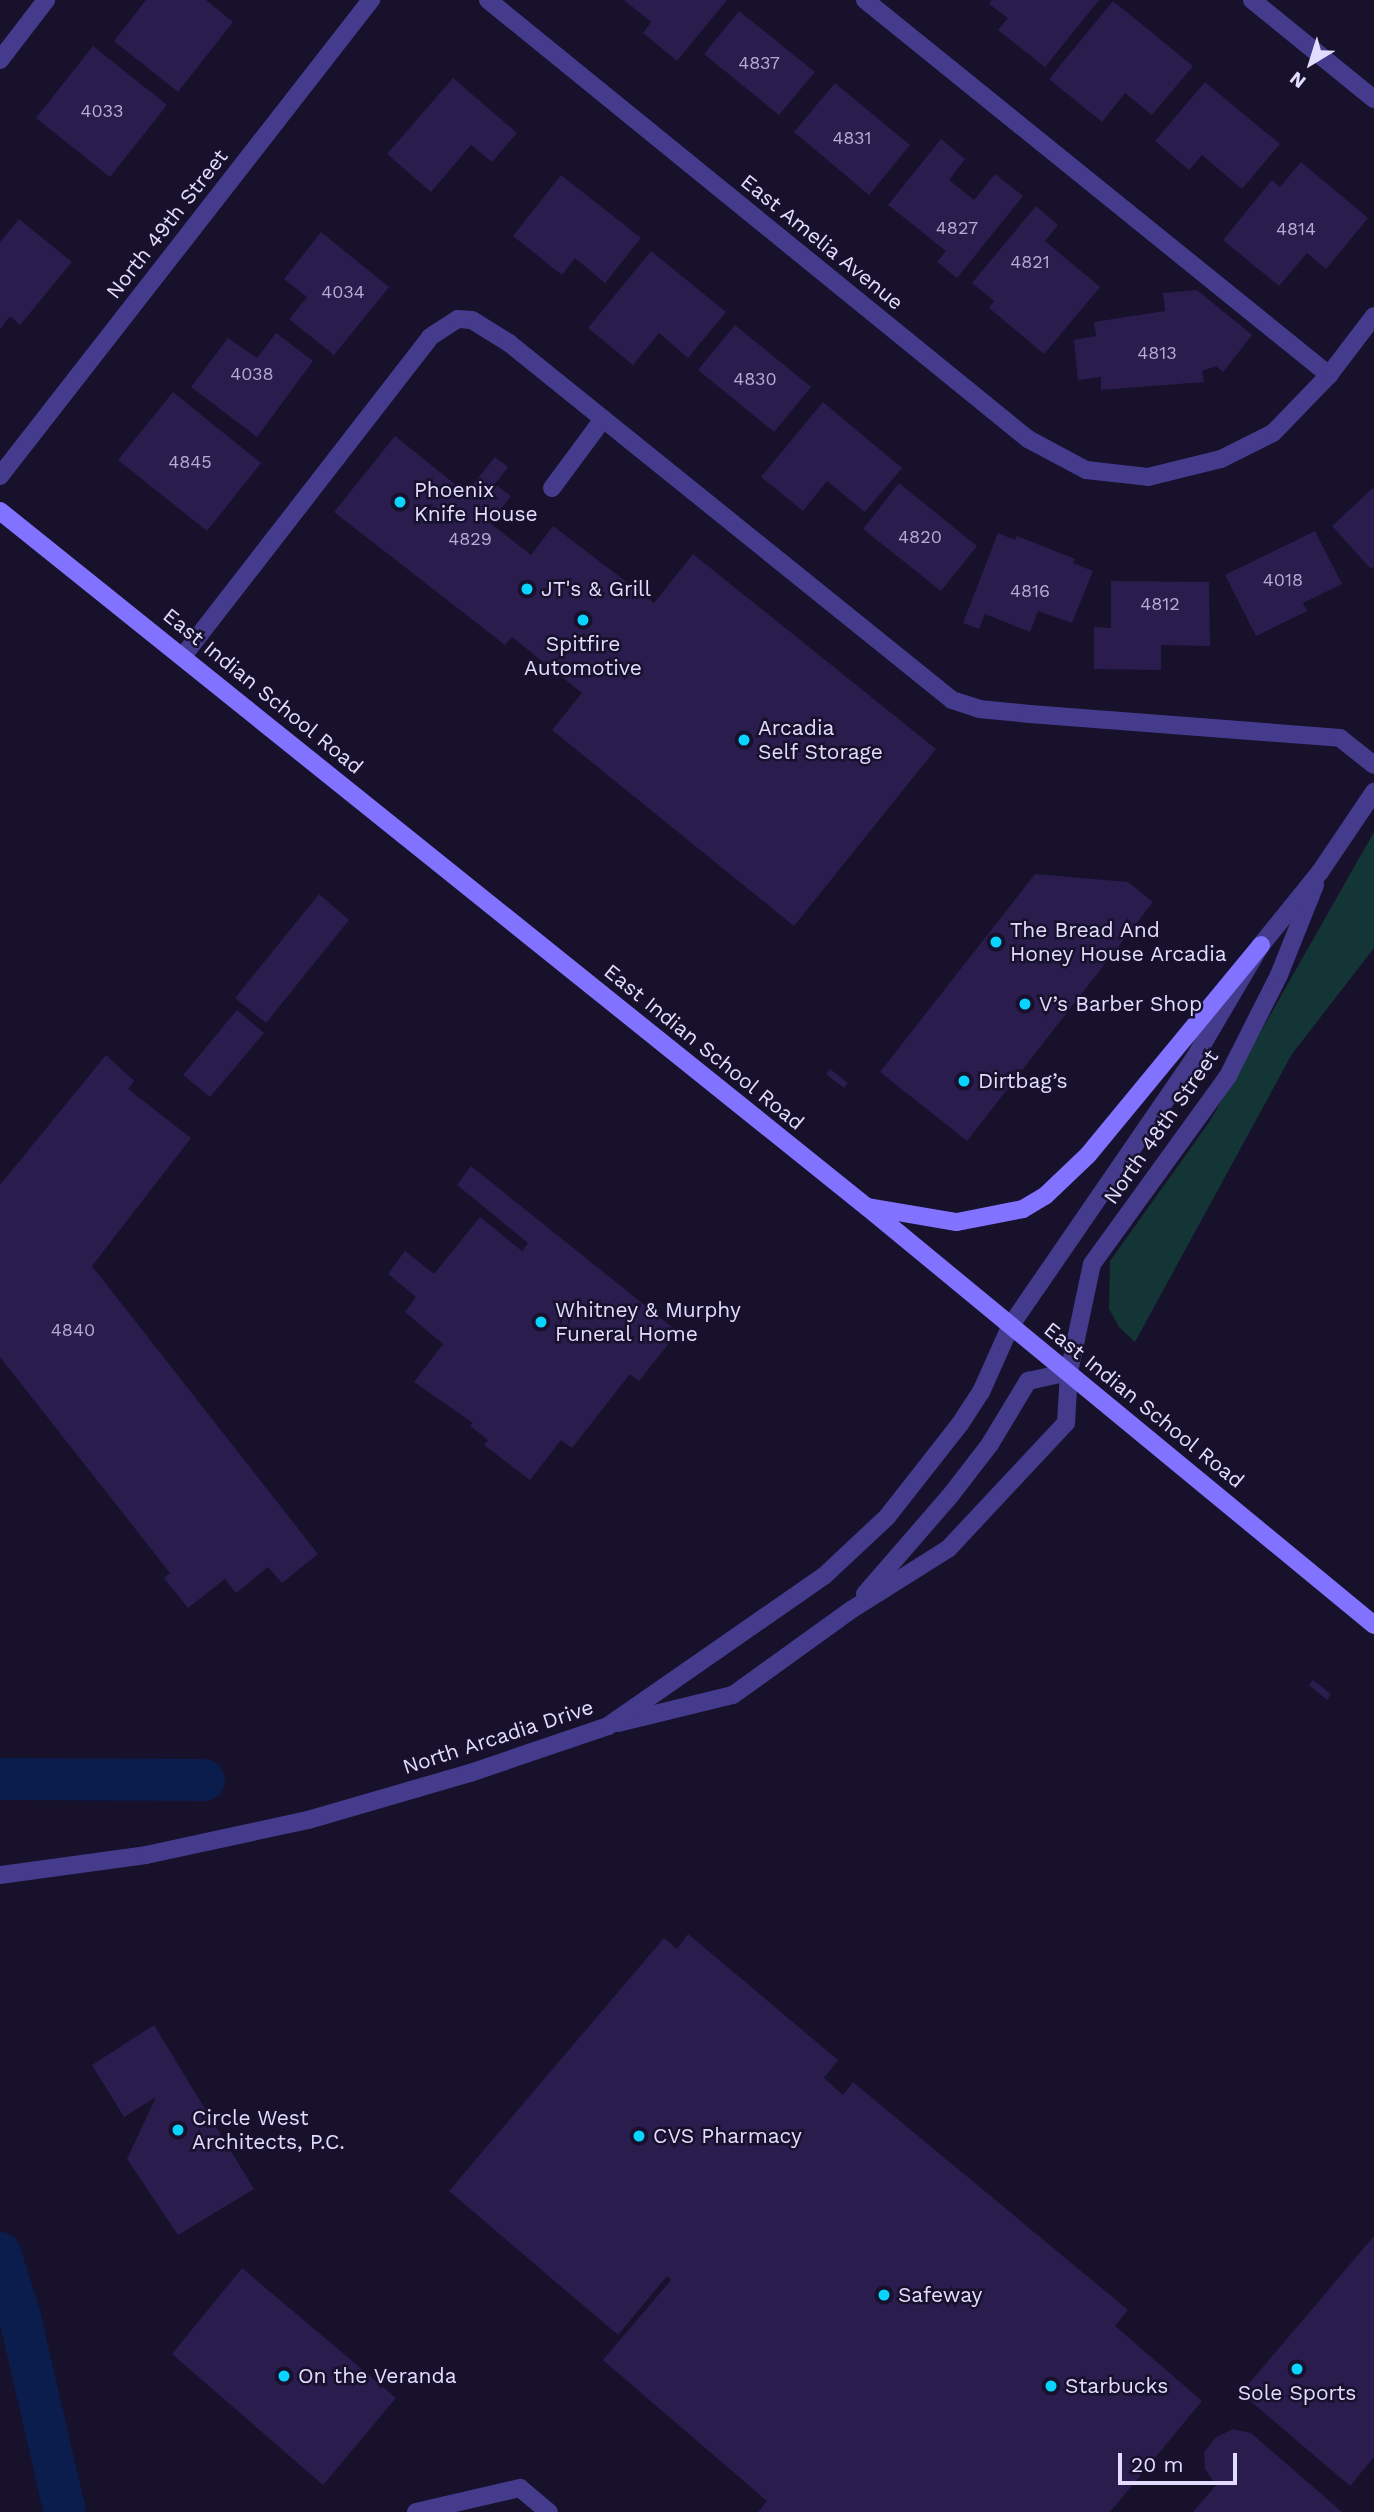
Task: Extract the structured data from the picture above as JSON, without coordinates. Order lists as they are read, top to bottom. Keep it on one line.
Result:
{"streets":{"main road":["East Indian School Road"],"street":["North 49th Street","East Amelia Avenue","North 48th Street","North Arcadia Drive"]},"crossings":[["East Indian School Road","North 48th Street"],["East Indian School Road","North Arcadia Drive"],["North 48th Street","North Arcadia Drive"]],"places":["Phoenix Knife House","JT's & Grill","Spitfire Automotive","Arcadia Self Storage","The Bread And Honey House Arcadia","V’s Barber Shop","Dirtbag’s","Whitney & Murphy Funeral Home","Circle West Architects, P.C.","CVS Pharmacy","Safeway","Sole Sports","On the Veranda","Starbucks"],"house_numbers":["4837","4033","4831","4827","4814","4821","4034","4813","4038","4830","4845","4820","4829","4018","4816","4812","4840"],"scale_bar":"20 m","north":"bottom left"}
